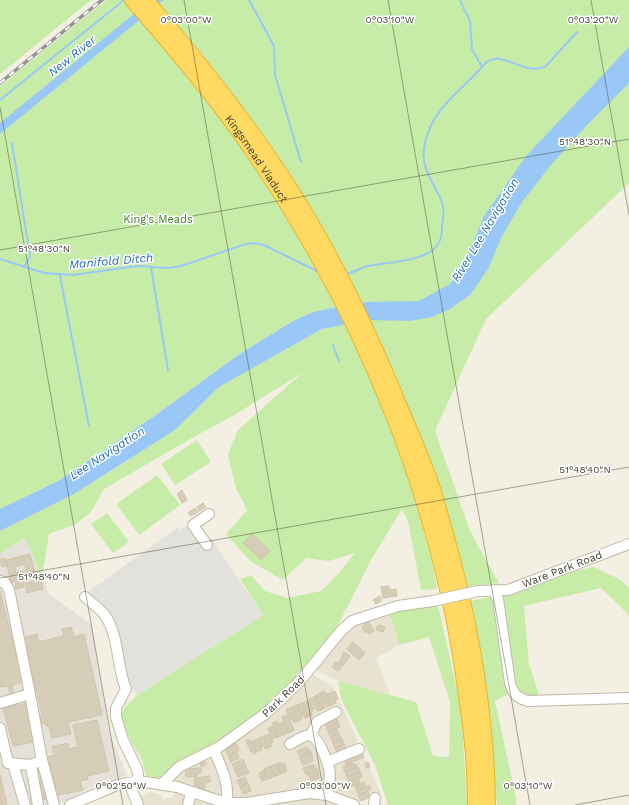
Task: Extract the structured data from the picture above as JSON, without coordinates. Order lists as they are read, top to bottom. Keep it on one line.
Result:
{"streets":{"highway":["Kingsmead Viaduct"],"street":["Ware Park Road","Park Road"]},"crossings":[["Ware Park Road","Park Road"]],"water":["New River","River Lee Navigation","Manifold Ditch","Lee Navigation"],"parks":["King's Meads"],"coordinates":["0°03'20\"W","0°03'00\"W","0°03'10\"W","51°48'30\"N","51°48'40\"N","0°02'50\"W"]}
